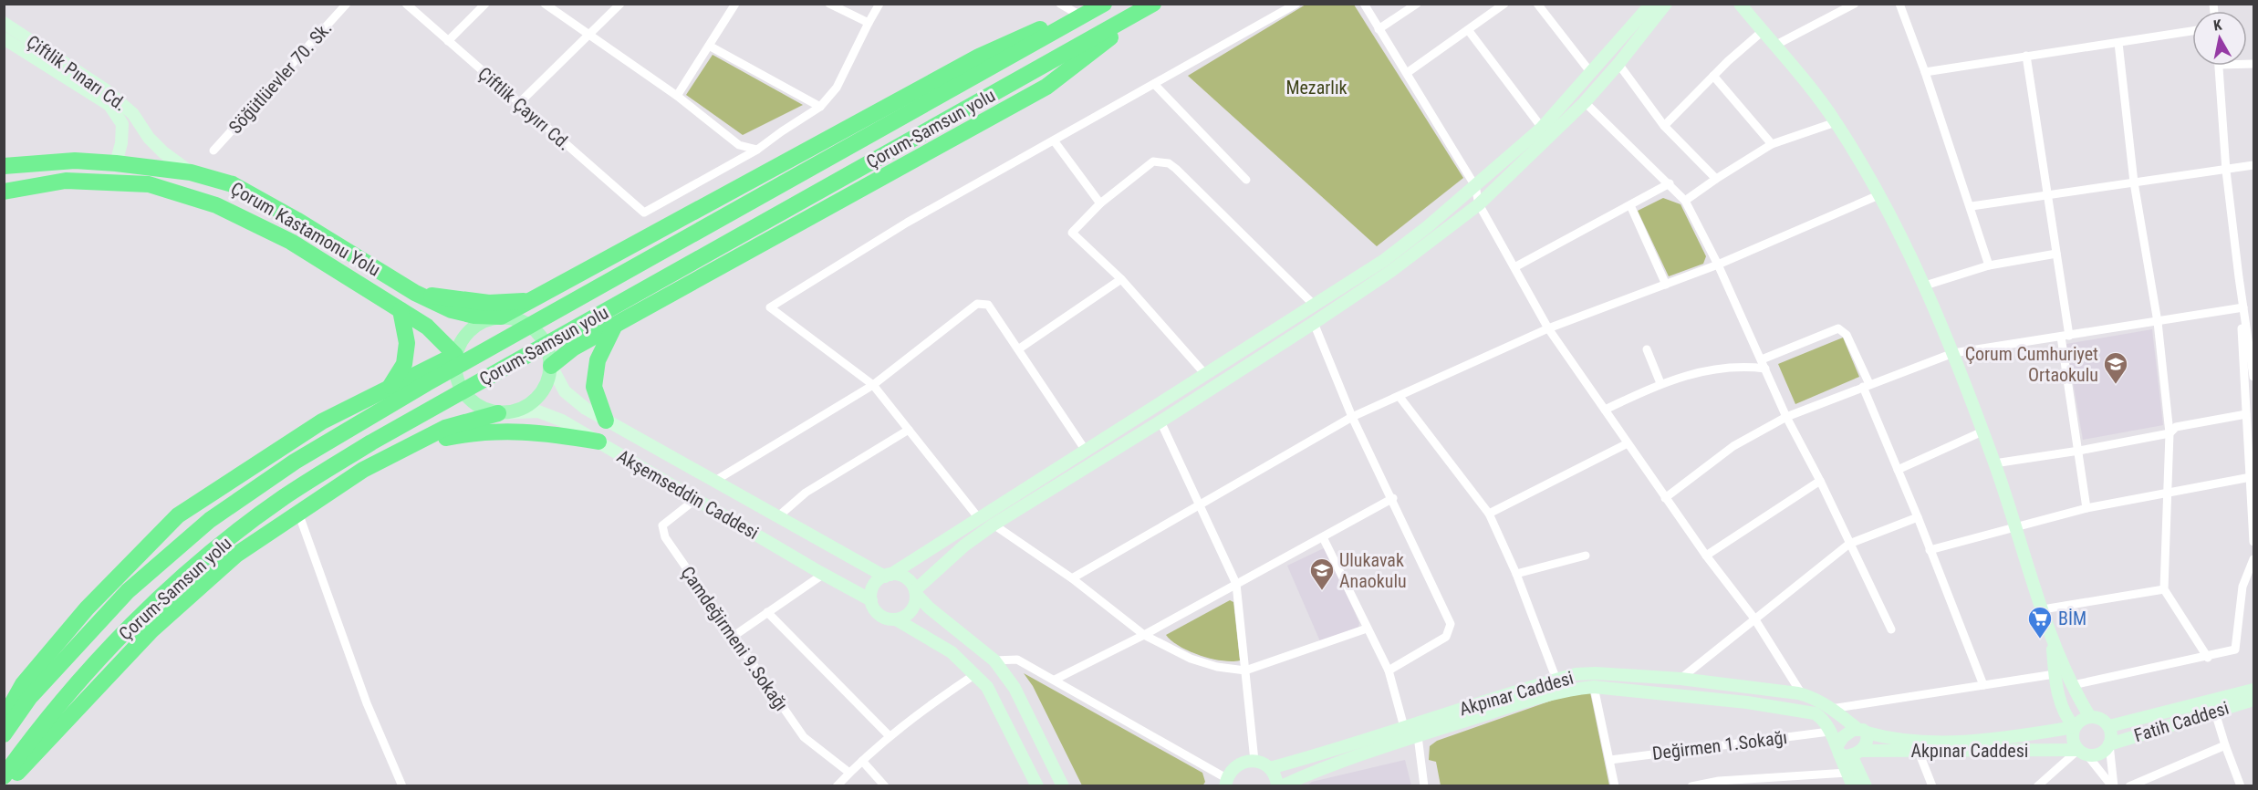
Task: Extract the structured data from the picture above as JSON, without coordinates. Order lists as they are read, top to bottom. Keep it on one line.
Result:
{"streets":{"highway":["Çorum-Samsun yolu","Çorum Kastamonu Yolu"],"street":["Çiftlik Pınarı Cd.","Söğütlüevler 70. Sk.","Çiftlik Çayırı Cd.","Akşemseddin Caddesi","Çamdeğirmeni 9.Sokağı","Akpınar Caddesi","Fatih Caddesi","Değirmen 1.Sokağı"]},"crossings":[["Çiftlik Pınarı Cd.","Çorum Kastamonu Yolu"],["Çorum Kastamonu Yolu","Akşemseddin Caddesi"],["Akşemseddin Caddesi","Çamdeğirmeni 9.Sokağı"],["Akpınar Caddesi","Fatih Caddesi"],["Akpınar Caddesi","Değirmen 1.Sokağı"]],"parks":["Mezarlık"],"places":{"school or university":["Çorum Cumhuriyet Ortaokulu","Ulukavak Anaokulu"],"supermarket":["BİM"]},"north":"top"}
